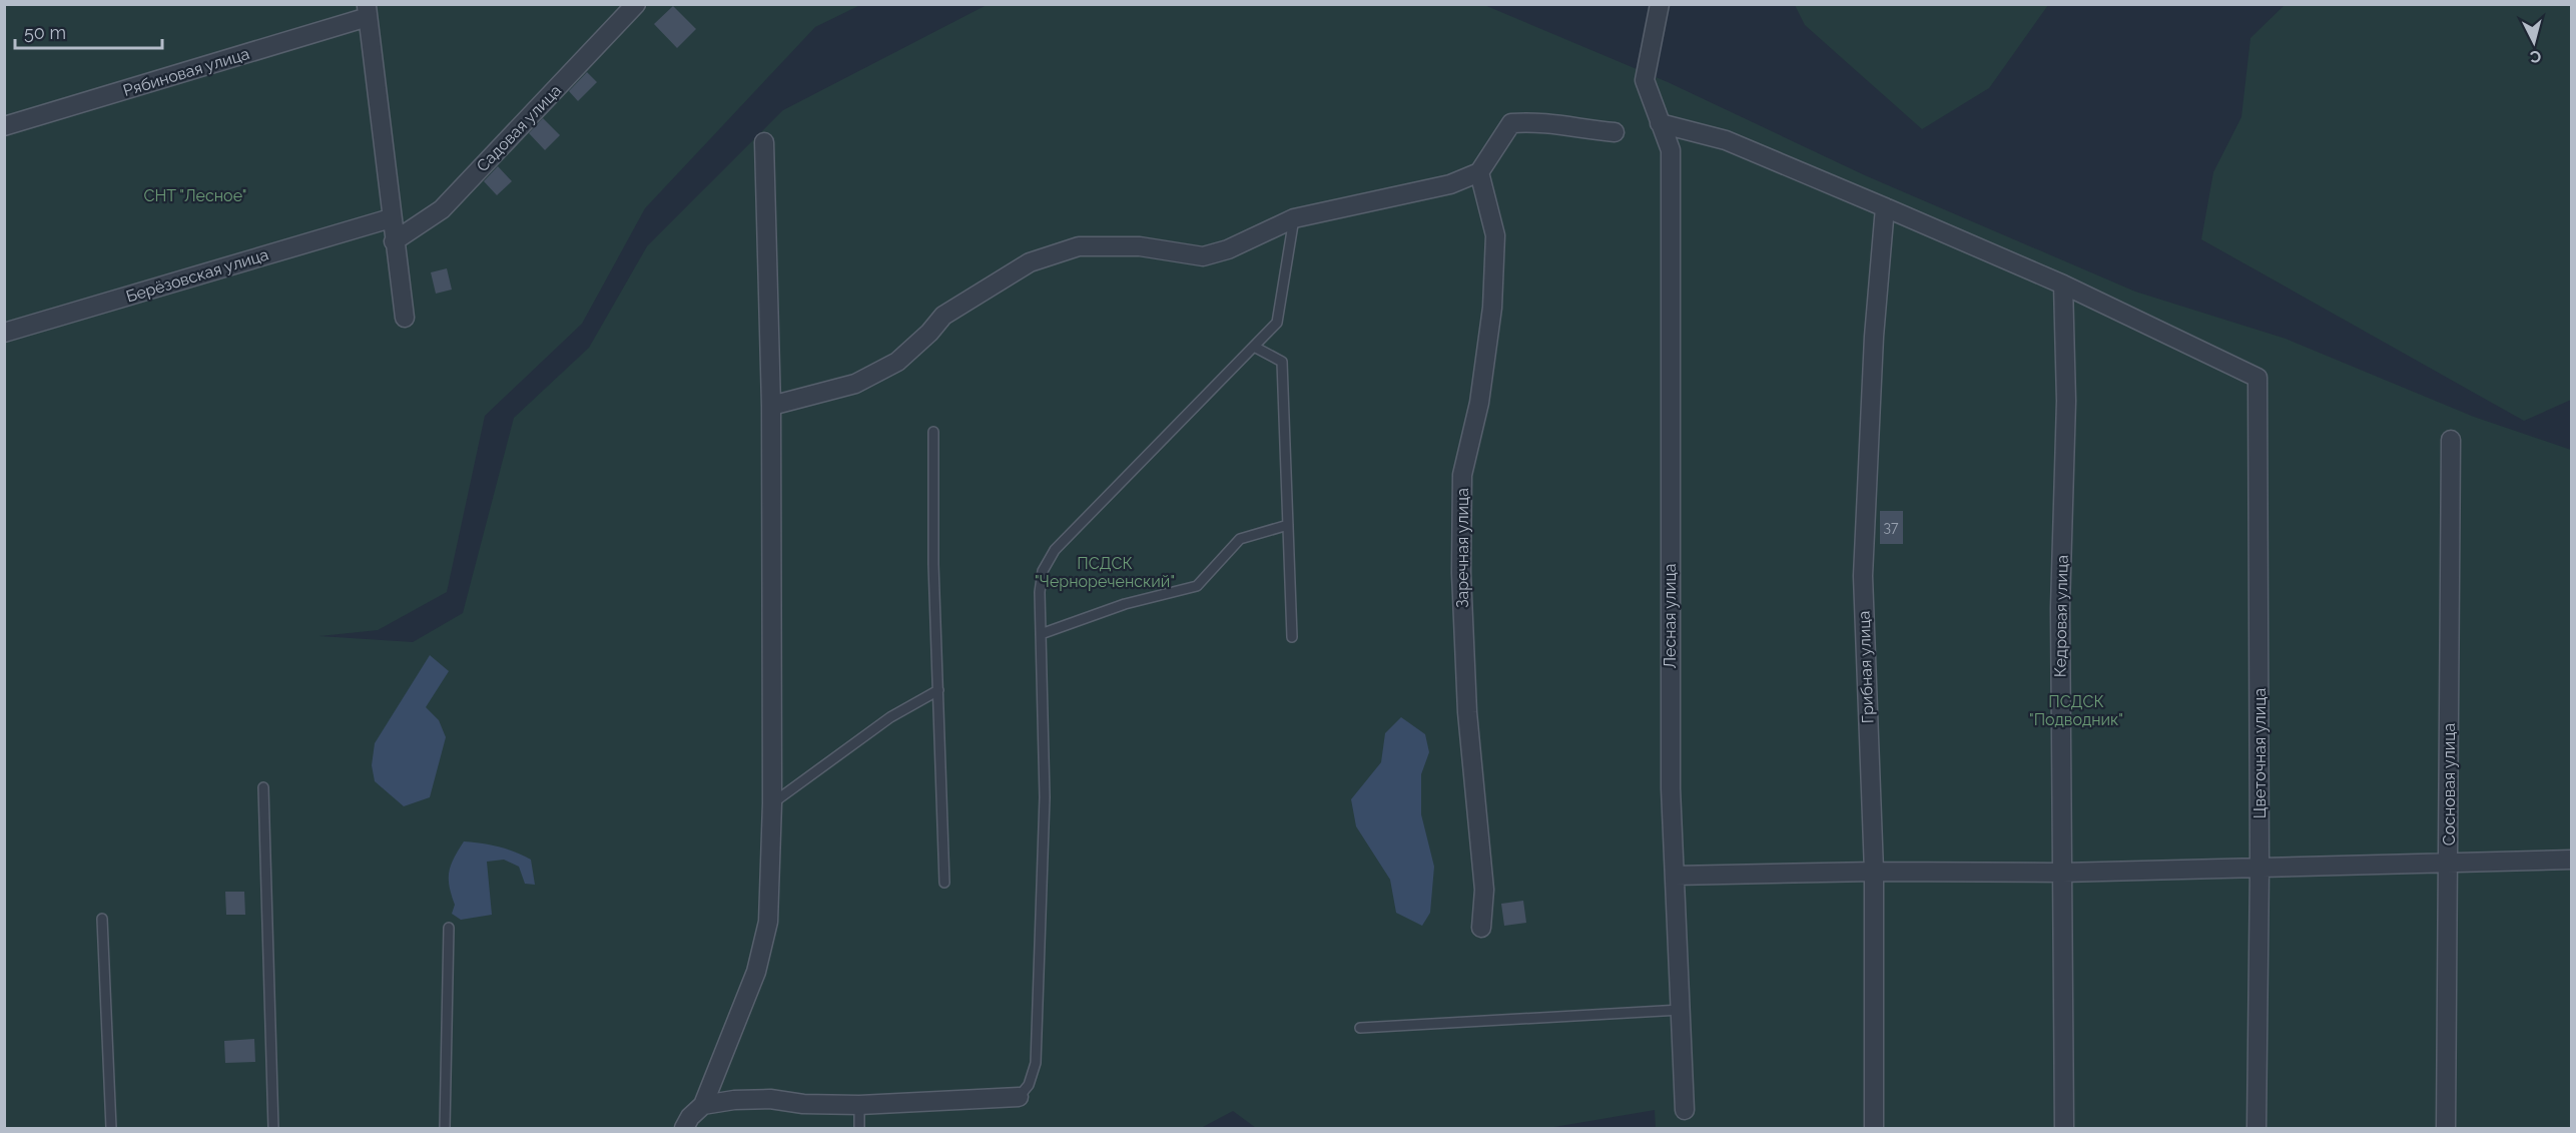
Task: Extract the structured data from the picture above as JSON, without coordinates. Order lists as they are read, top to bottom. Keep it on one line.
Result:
{"streets":{"street":["Рябиновая улица","Садовая улица","Берёзовская улица","Заречная улица","Лесная улица","Кедровая улица","Грибная улица","Цветочная улица","Сосновая улица"]},"crossings":[["Кедровая улица","Цветочная улица"]],"parks":["СНТ \"Лесное\"","ПСДСК \"Чернореченский\"","ПСДСК \"Подводник\""],"house_numbers":["37"],"scale_bar":"50 m","north":"bottom"}
